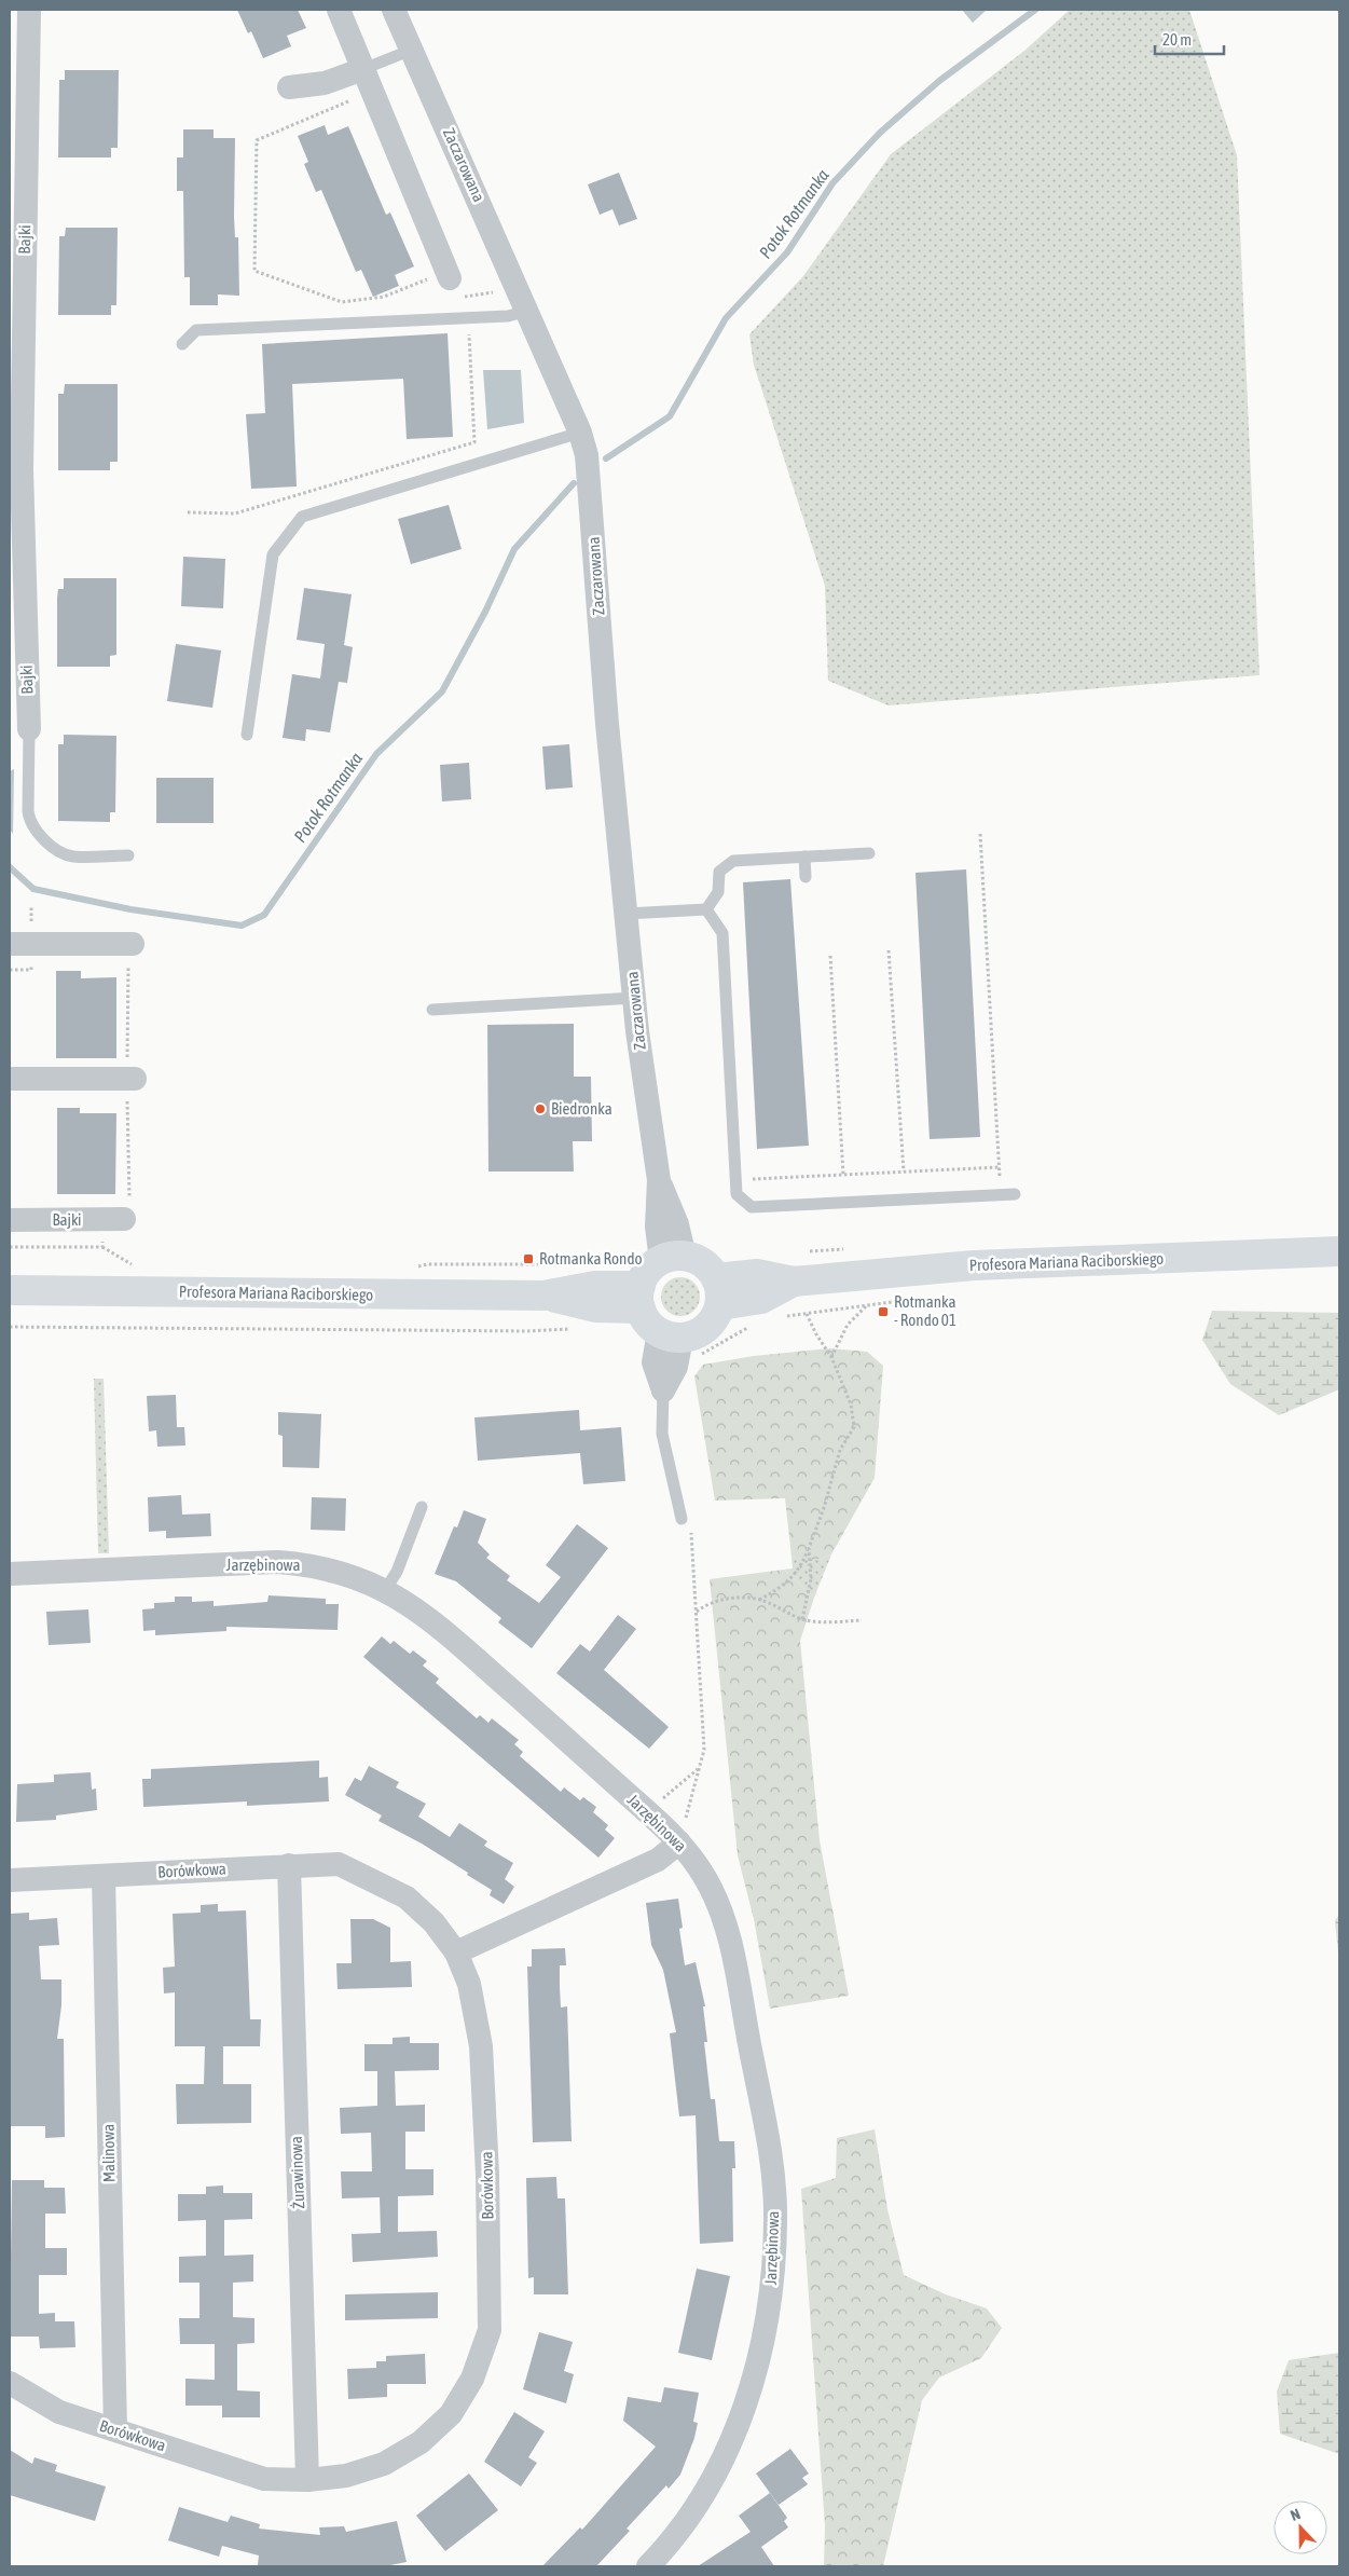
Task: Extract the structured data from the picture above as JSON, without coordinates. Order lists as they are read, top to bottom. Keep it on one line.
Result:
{"streets":{"main road":["Profesora Mariana Raciborskiego"],"street":["Zaczarowana","Bajki","Jarzębinowa","Borówkowa","Malinowa","Żurawinowa"]},"crossings":[["Zaczarowana","Profesora Mariana Raciborskiego"],["Borówkowa","Malinowa"],["Borówkowa","Żurawinowa"]],"water":["Potok Rotmanka"],"places":{"other":["Biedronka"],"transit":["Rotmanka Rondo","Rotmanka - Rondo 01"]},"scale_bar":"20 m","north":"top"}
